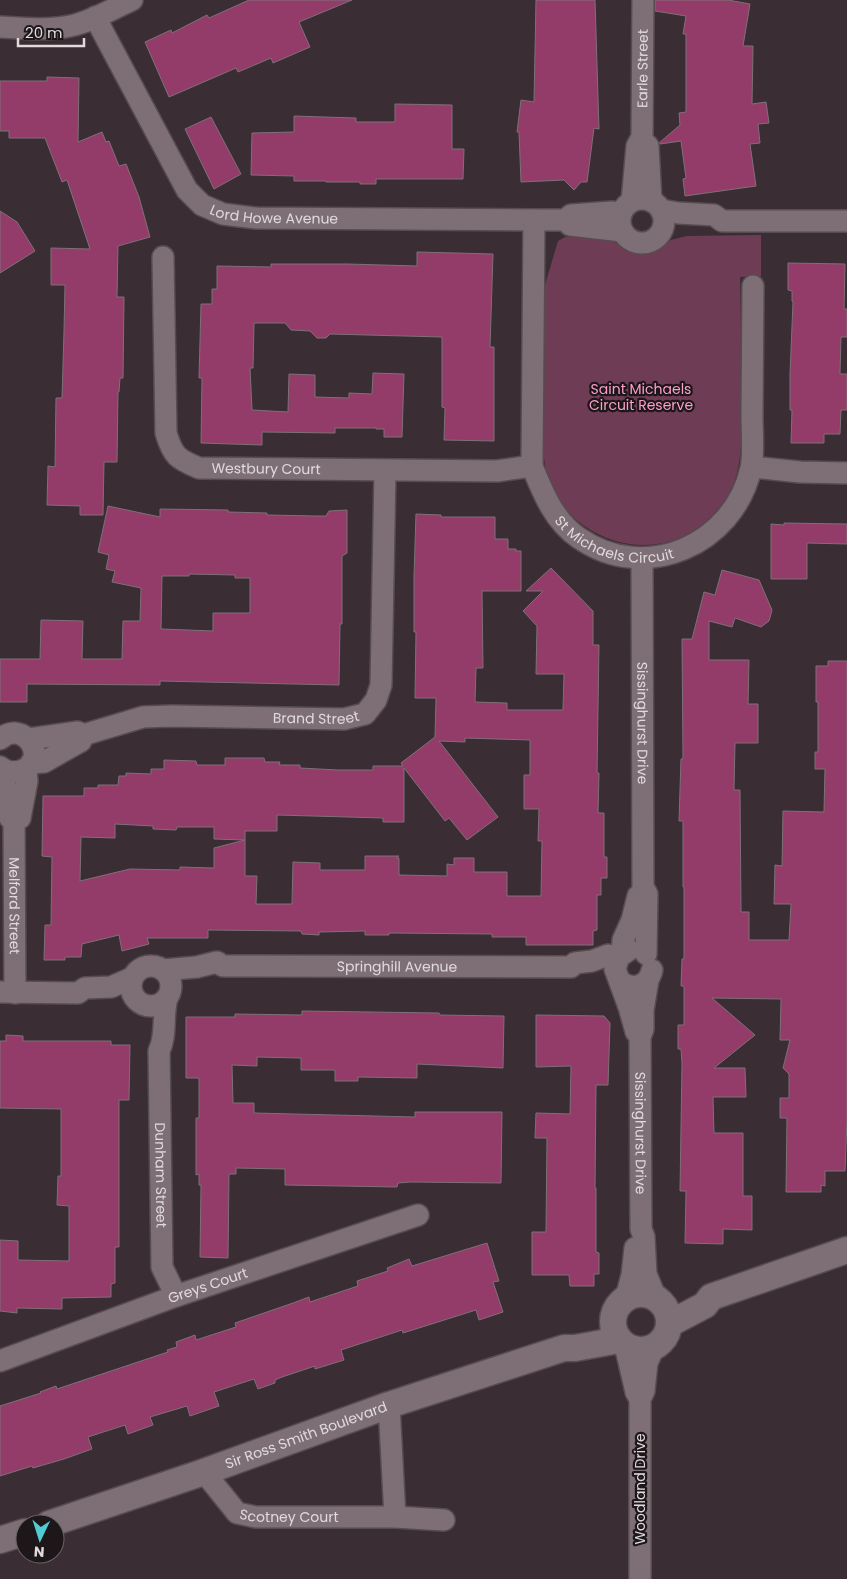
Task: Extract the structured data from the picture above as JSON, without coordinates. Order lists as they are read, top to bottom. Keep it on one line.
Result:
{"streets":{"street":["Earle Street","Lord Howe Avenue","Westbury Court","St Michaels Circuit","Brand Street","Sissinghurst Drive","Melford Street","Springhill Avenue","Dunham Street","Greys Court","Sir Ross Smith Boulevard","Woodland Drive","Scotney Court"]},"crossings":[["Earle Street","Lord Howe Avenue"],["Lord Howe Avenue","St Michaels Circuit"],["Westbury Court","St Michaels Circuit"],["Westbury Court","Brand Street"],["St Michaels Circuit","Sissinghurst Drive"],["Brand Street","Melford Street"],["Sissinghurst Drive","Springhill Avenue"],["Sissinghurst Drive","Sir Ross Smith Boulevard"],["Sissinghurst Drive","Woodland Drive"],["Springhill Avenue","Dunham Street"],["Dunham Street","Greys Court"],["Sir Ross Smith Boulevard","Woodland Drive"],["Sir Ross Smith Boulevard","Scotney Court"]],"parks":["Saint Michaels Circuit Reserve"],"scale_bar":"20 m","north":"bottom"}
